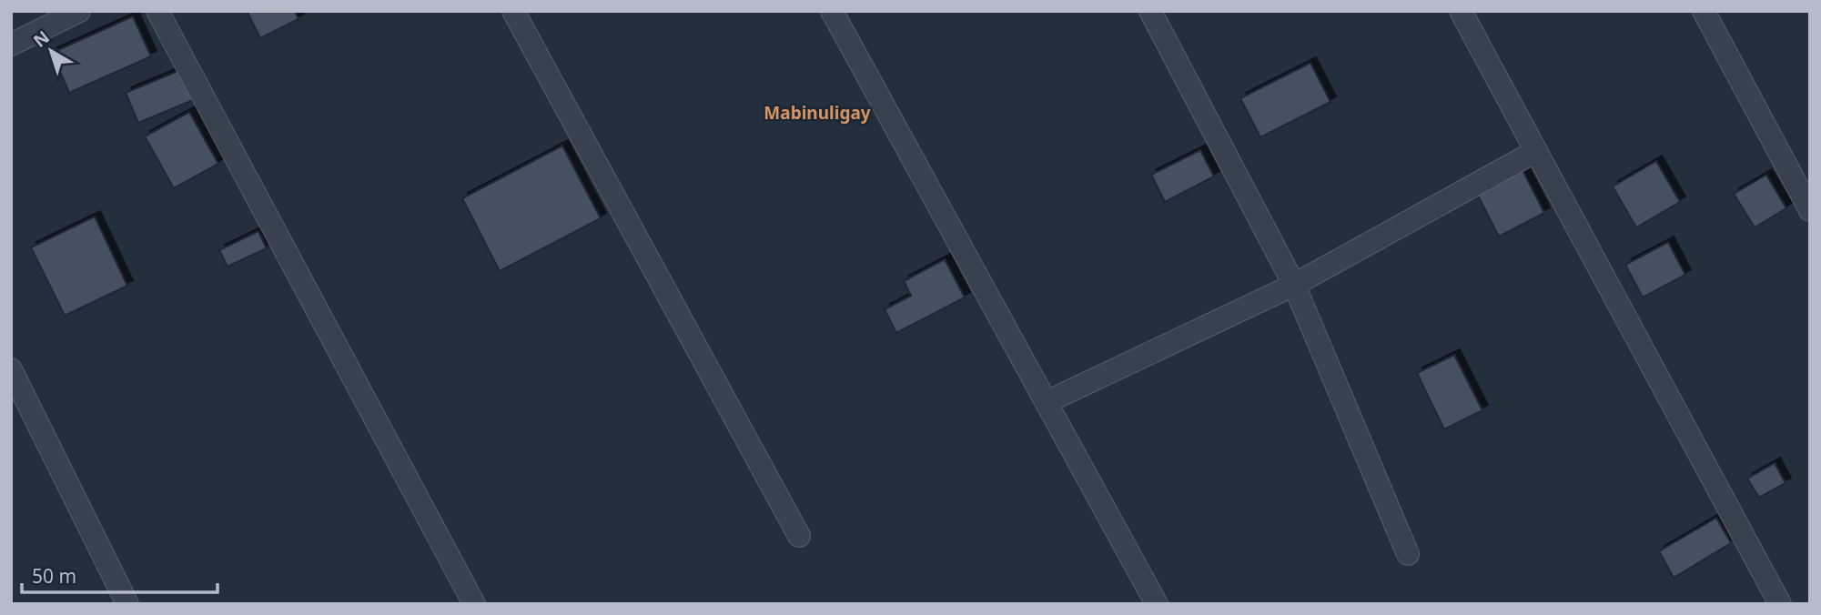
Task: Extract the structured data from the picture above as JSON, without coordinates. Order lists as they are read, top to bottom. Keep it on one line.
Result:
{"districts":["Mabinuligay"],"scale_bar":"50 m","north":"top left"}
